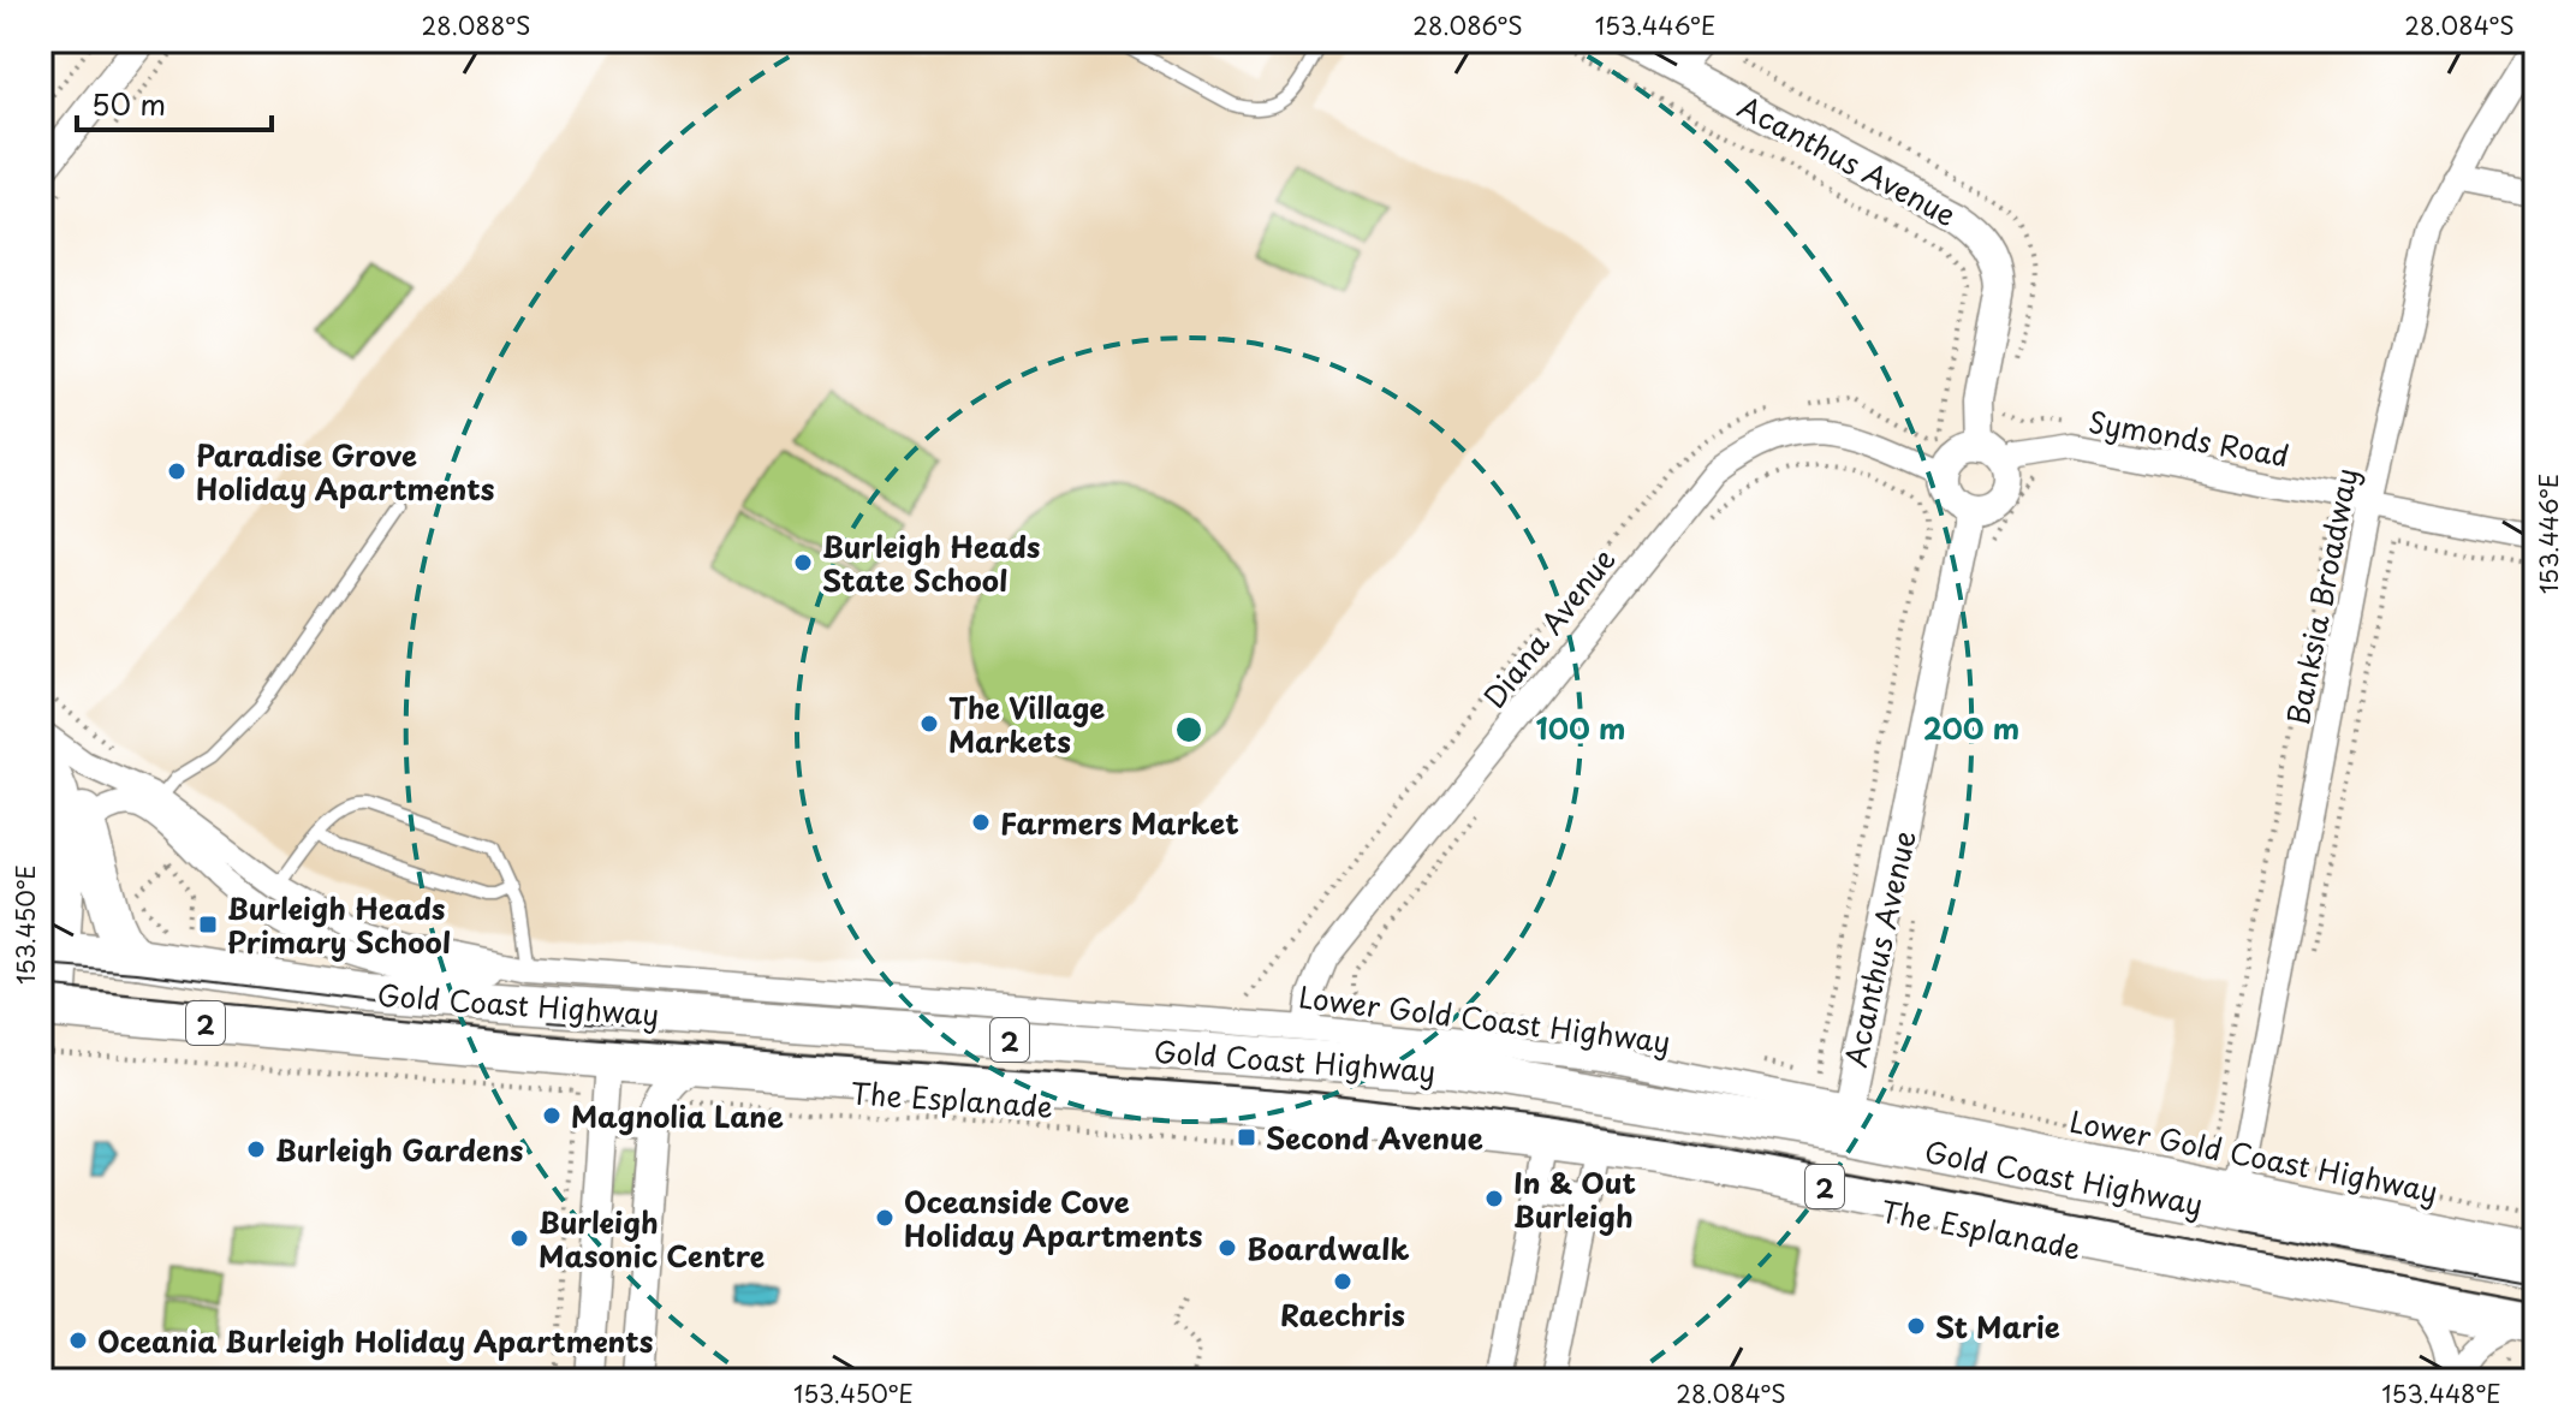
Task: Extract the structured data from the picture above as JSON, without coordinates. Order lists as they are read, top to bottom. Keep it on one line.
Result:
{"streets":{"main road":["Gold Coast Highway","2"],"street":["Acanthus Avenue","Symonds Road","Banksia Broadway","Diana Avenue","Lower Gold Coast Highway"],"path":["The Esplanade"]},"crossings":[["Acanthus Avenue","Symonds Road"],["Acanthus Avenue","Diana Avenue"],["Acanthus Avenue","Lower Gold Coast Highway"],["Symonds Road","Banksia Broadway"],["Symonds Road","Diana Avenue"],["Banksia Broadway","Lower Gold Coast Highway"],["Diana Avenue","Lower Gold Coast Highway"]],"places":{"other":["Paradise Grove Holiday Apartments","Burleigh Heads State School","The Village Markets","Farmers Market","Magnolia Lane","Burleigh Gardens","In & Out Burleigh","Oceanside Cove Holiday Apartments","Burleigh Masonic Centre","Boardwalk","Raechris","St Marie","Oceania Burleigh Holiday Apartments"],"transit":["Burleigh Heads Primary School","Second Avenue"]},"scale_bar":"50 m","coordinates":["28.088°S","28.086°S","153.446°E","28.084°S","153.450°E","153.448°E"],"rings":["100 m","200 m"]}
